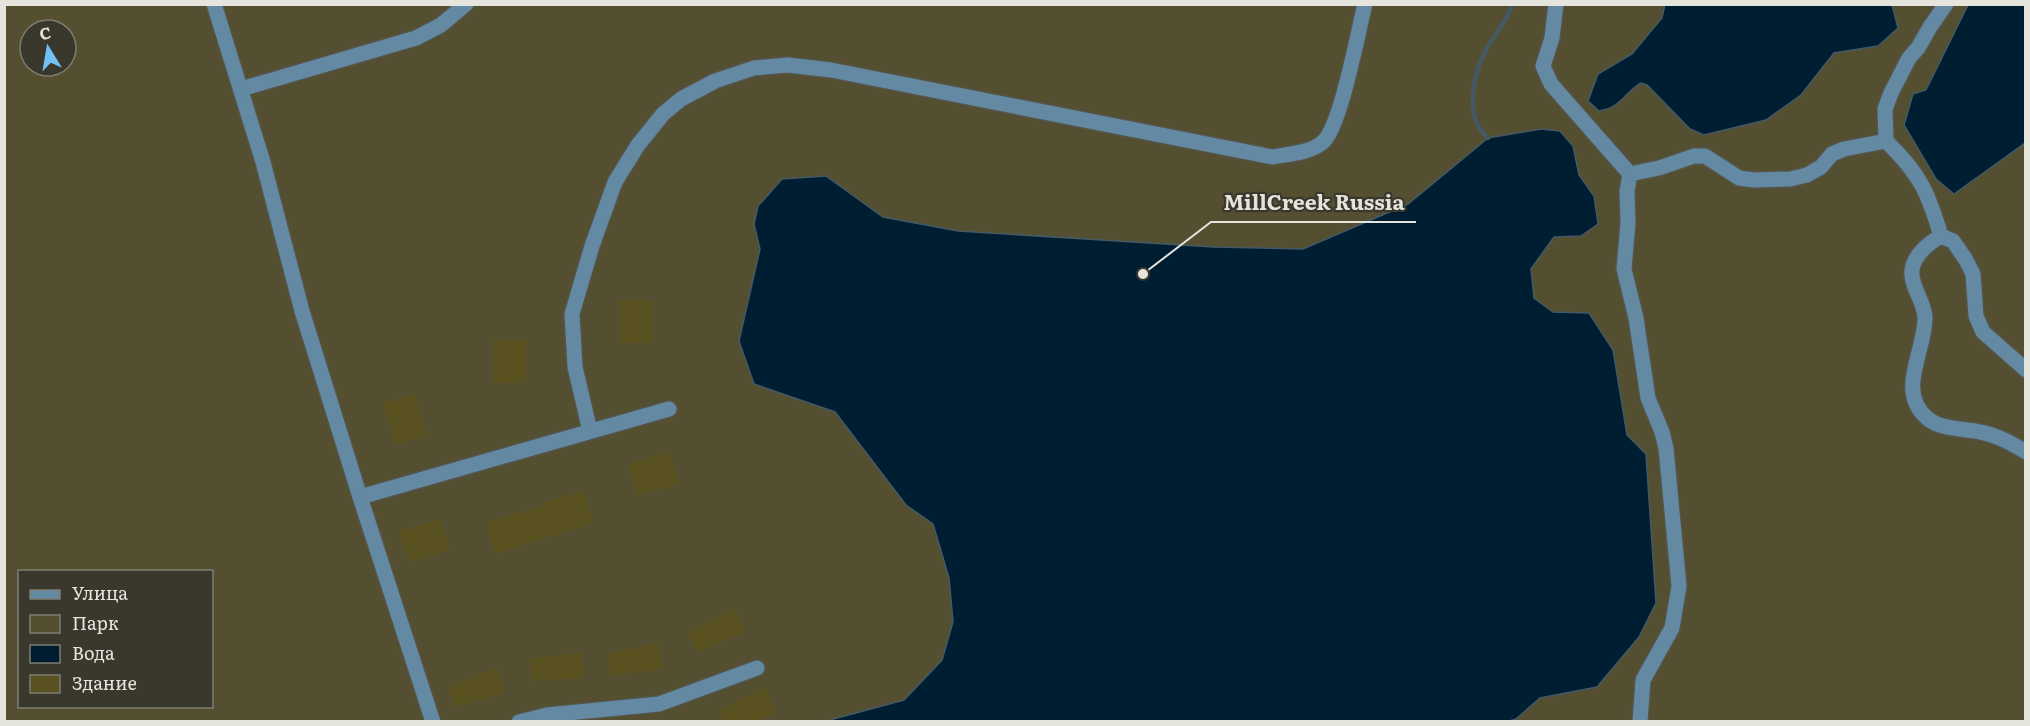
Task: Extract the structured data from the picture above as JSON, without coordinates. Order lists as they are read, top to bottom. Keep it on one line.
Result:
{"places":["MillCreek Russia"],"legend":["Улица","Парк","Вода","Здание"],"north":"top"}
